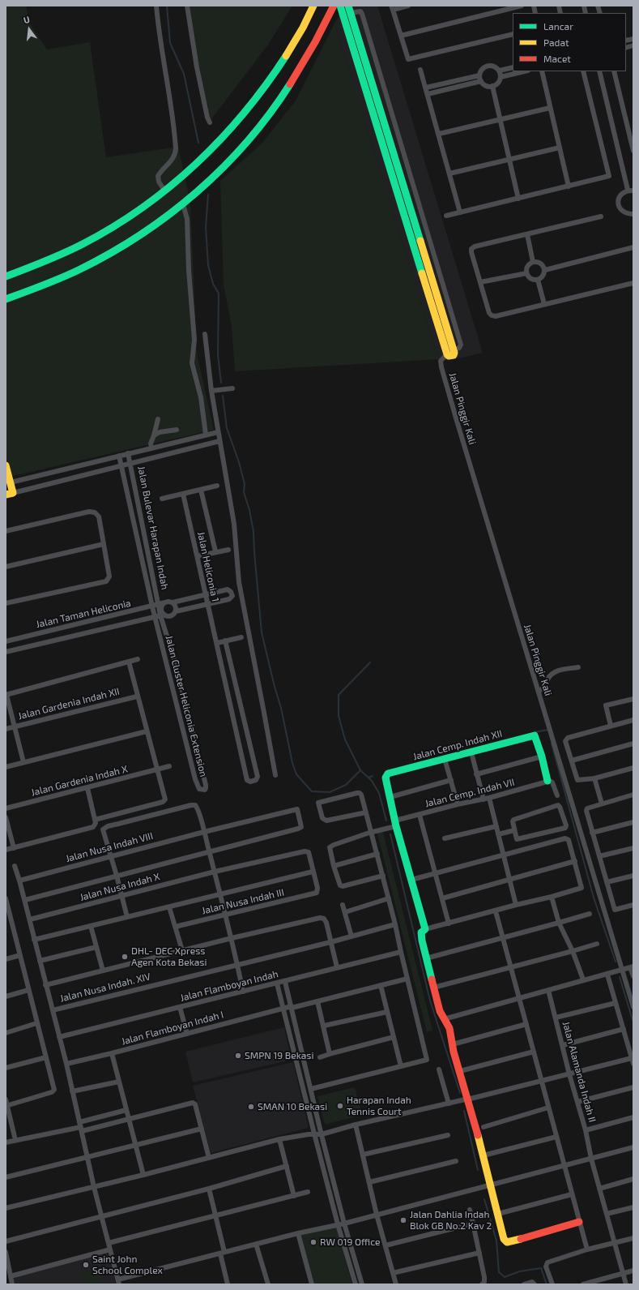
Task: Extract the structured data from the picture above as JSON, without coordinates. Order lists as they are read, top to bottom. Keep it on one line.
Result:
{"streets":{"street":["Jalan Pinggir Kali","Jalan Bulevar Harapan Indah","Jalan Heliconia 1","Jalan Taman Heliconia","Jalan Gardenia Indah XII","Jalan Cluster Heliconia Extension","Jalan Cemp. Indah XII","Jalan Gardenia Indah X","Jalan Cemp. Indah VII","Jalan Nusa Indah VIII","Jalan Nusa Indah X","Jalan Nusa Indah III","Jalan Flamboyan Indah","Jalan Nusa Indah. XIV","Jalan Flamboyan Indah I","Jalan Alamanda Indah II"]},"crossings":[["Jalan Bulevar Harapan Indah","Jalan Taman Heliconia"],["Jalan Bulevar Harapan Indah","Jalan Cluster Heliconia Extension"],["Jalan Taman Heliconia","Jalan Cluster Heliconia Extension"],["Jalan Cemp. Indah XII","Jalan Cemp. Indah VII"],["Jalan Nusa Indah X","Jalan Nusa Indah III"]],"places":["DHL- DEC Xpress Agen Kota Bekasi","SMPN 19 Bekasi","Harapan Indah Tennis Court","SMAN 10 Bekasi","Jalan Dahlia Indah Blok GB No.2 Kav 2","RW 019 Office","Saint John School Complex"],"legend":["Lancar","Padat","Macet"],"north":"top"}
